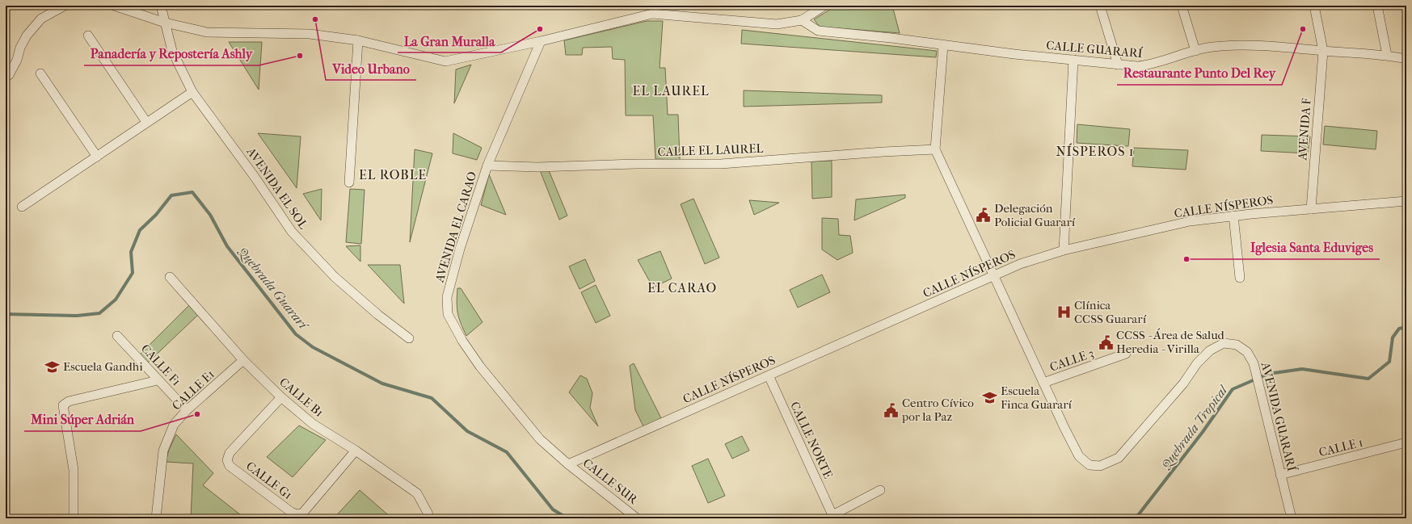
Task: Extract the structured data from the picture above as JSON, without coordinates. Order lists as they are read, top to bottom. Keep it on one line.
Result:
{"streets":{"street":["CALLE GUARARÍ","AVENIDA F","CALLE EL LAUREL","AVENIDA EL SOL","CALLE NÍSPEROS","AVENIDA EL CARAO","CALLE 3","CALLE F1","CALLE E1","CALLE B1","AVENIDA GUARARÍ","CALLE NORTE","CALLE 1","CALLE G1","CALLE SUR"]},"crossings":[["CALLE GUARARÍ","AVENIDA F"],["CALLE GUARARÍ","AVENIDA GUARARÍ"],["AVENIDA F","CALLE NÍSPEROS"],["CALLE EL LAUREL","AVENIDA EL CARAO"],["CALLE EL LAUREL","AVENIDA GUARARÍ"],["CALLE NÍSPEROS","AVENIDA EL CARAO"],["CALLE NÍSPEROS","AVENIDA GUARARÍ"],["CALLE NÍSPEROS","CALLE NORTE"],["CALLE NÍSPEROS","CALLE SUR"],["AVENIDA EL CARAO","CALLE SUR"],["CALLE 3","AVENIDA GUARARÍ"],["CALLE F1","CALLE E1"],["CALLE E1","CALLE B1"],["CALLE B1","CALLE G1"],["AVENIDA GUARARÍ","CALLE 1"]],"districts":["EL LAUREL","NÍSPEROS 1","EL ROBLE","EL CARAO"],"water":["Quebrada Guararí","Quebrada Tropical"],"places":{"other":["Video Urbano","La Gran Muralla","Restaurante Punto Del Rey","Panadería y Repostería Ashly","Iglesia Santa Eduviges","Mini Súper Adrián"],"public building":["Delegación Policial Guararí","CCSS - Área de Salud Heredia - Virilla","Centro Cívico por la Paz"],"hospital":["Clínica CCSS Guararí"],"school or university":["Escuela Gandhi","Escuela Finca Guararí"]}}
